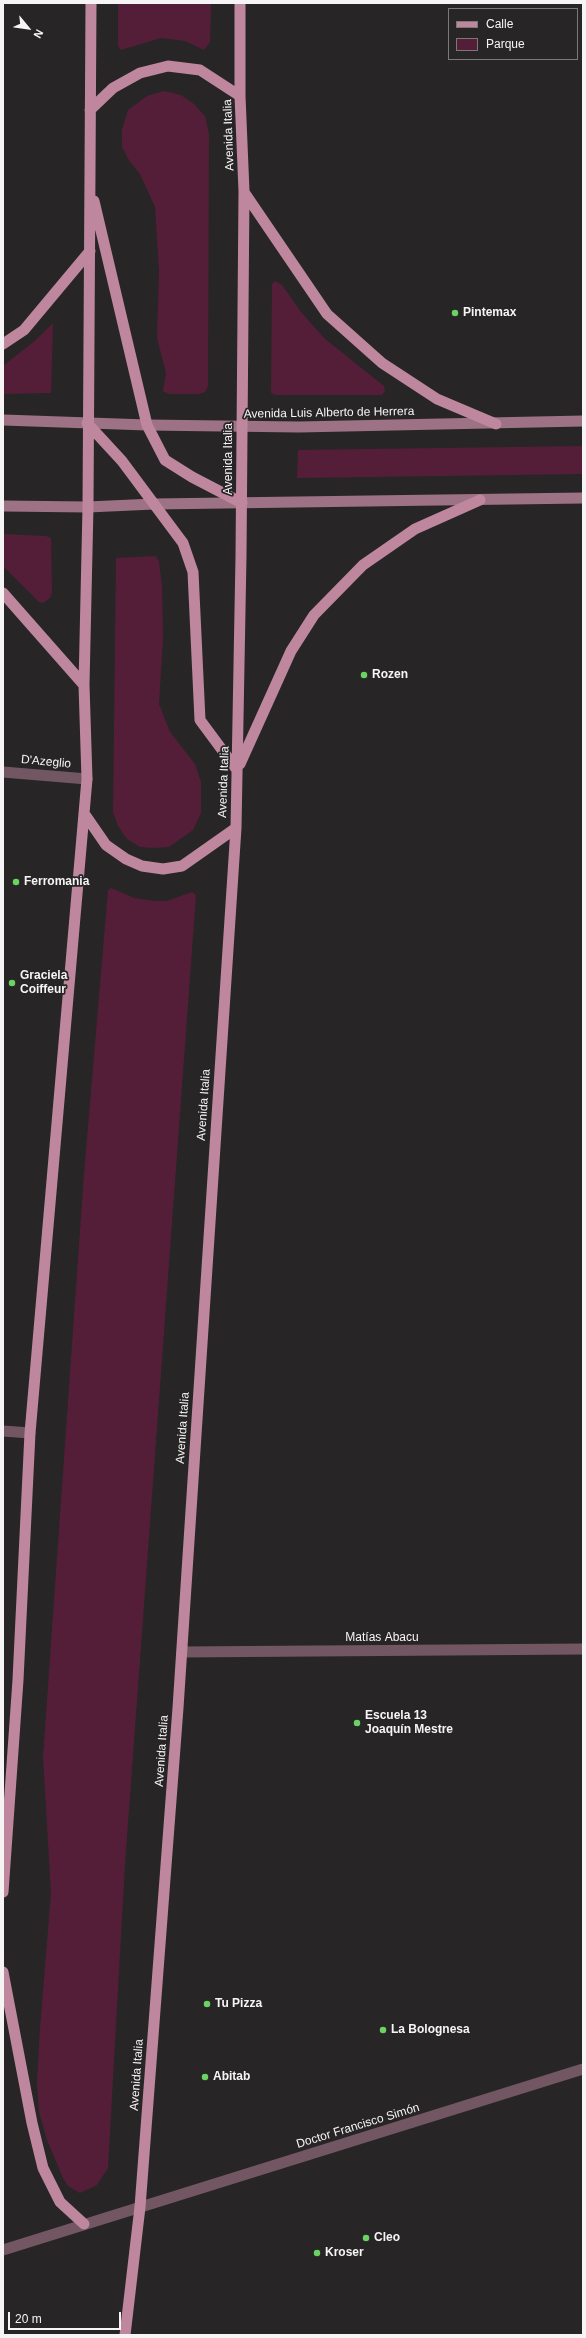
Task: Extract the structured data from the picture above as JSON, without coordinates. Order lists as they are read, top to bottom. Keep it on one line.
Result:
{"streets":{"main road":["Avenida Italia","Avenida Luis Alberto de Herrera"],"street":["D'Azeglio","Matías Abacu","Doctor Francisco Simón"]},"crossings":[["Avenida Italia","Avenida Luis Alberto de Herrera"],["Avenida Italia","Matías Abacu"],["Avenida Italia","Doctor Francisco Simón"]],"places":["Pintemax","Rozen","Ferromania","Graciela Coiffeur","Escuela 13 Joaquín Mestre","Tu Pizza","La Bolognesa","Abitab","Cleo","Kroser"],"legend":["Calle","Parque"],"scale_bar":"20 m","north":"bottom right"}
